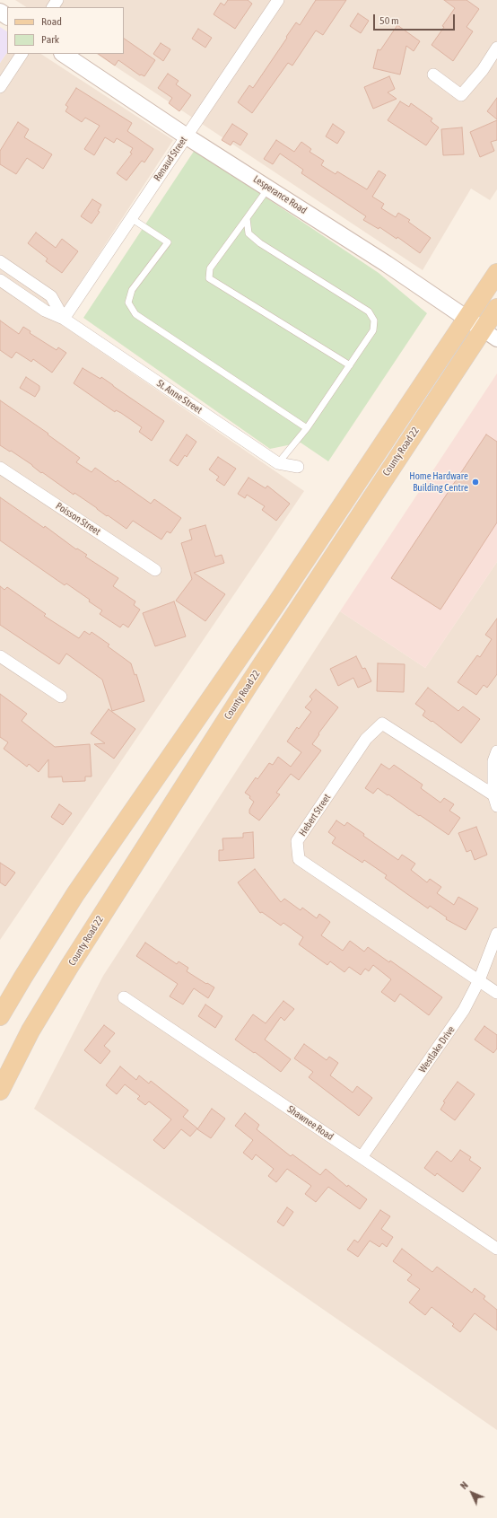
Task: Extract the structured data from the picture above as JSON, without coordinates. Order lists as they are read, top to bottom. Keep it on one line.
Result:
{"streets":{"main road":["Lesperance Road","County Road 22"],"street":["Renaud Street","St. Anne Street","Poisson Street","Hebert Street","Westlake Drive","Shawnee Road"]},"crossings":[["Renaud Street","Lesperance Road"],["Renaud Street","St. Anne Street"],["Lesperance Road","County Road 22"],["Hebert Street","Westlake Drive"],["Westlake Drive","Shawnee Road"]],"places":["Home Hardware Building Centre"],"legend":["Road","Park"],"scale_bar":"50 m","north":"top left"}
